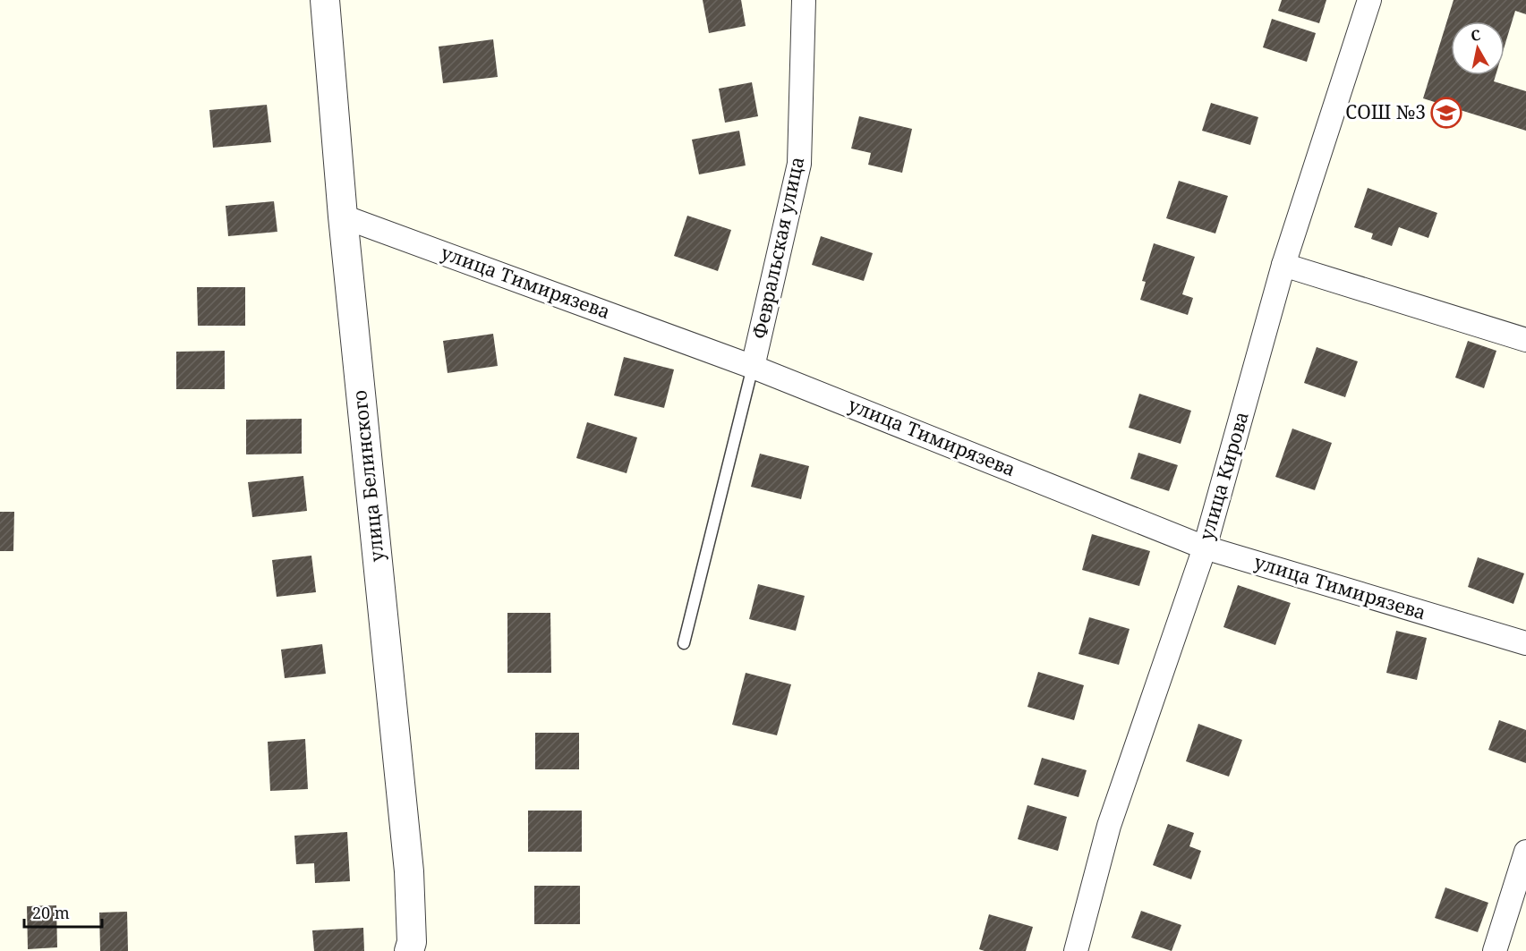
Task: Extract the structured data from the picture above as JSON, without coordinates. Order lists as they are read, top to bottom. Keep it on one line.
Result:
{"streets":{"street":["Февральская улица","улица Тимирязева","улица Белинского","улица Кирова"]},"crossings":[["Февральская улица","улица Тимирязева"],["улица Тимирязева","улица Белинского"],["улица Тимирязева","улица Кирова"]],"places":{"school or university":["СОШ №3"]},"scale_bar":"20 m","north":"top"}
